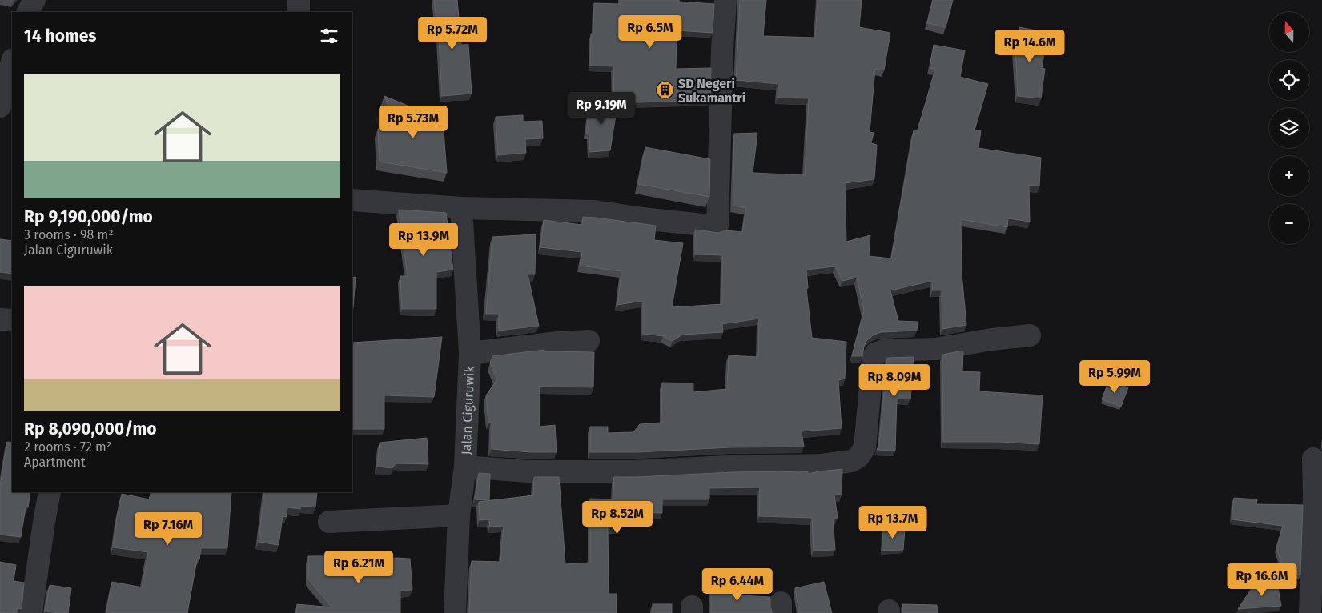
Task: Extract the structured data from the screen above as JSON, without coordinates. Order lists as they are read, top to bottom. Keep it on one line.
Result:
{"streets":{"street":["Jalan Ciguruwik"]},"places":{"building":["SD Negeri Sukamantri"]},"north":"top","page":{"map_buttons":["+","−"],"heading":"14 homes","price":["Rp 6.5M","Rp 5.72M","Rp 14.6M","Rp 9.19M","Rp 5.73M","Rp 13.9M","Rp 5.99M","Rp 8.09M","Rp 8.52M","Rp 13.7M","Rp 7.16M","Rp 6.21M","Rp 16.6M","Rp 6.44M"],"list":[{"name":"Rp 9,190,000/mo","note":"3 rooms · 98 m² · Jalan Ciguruwik"},{"name":"Rp 8,090,000/mo","note":"2 rooms · 72 m² · Apartment"}]}}
